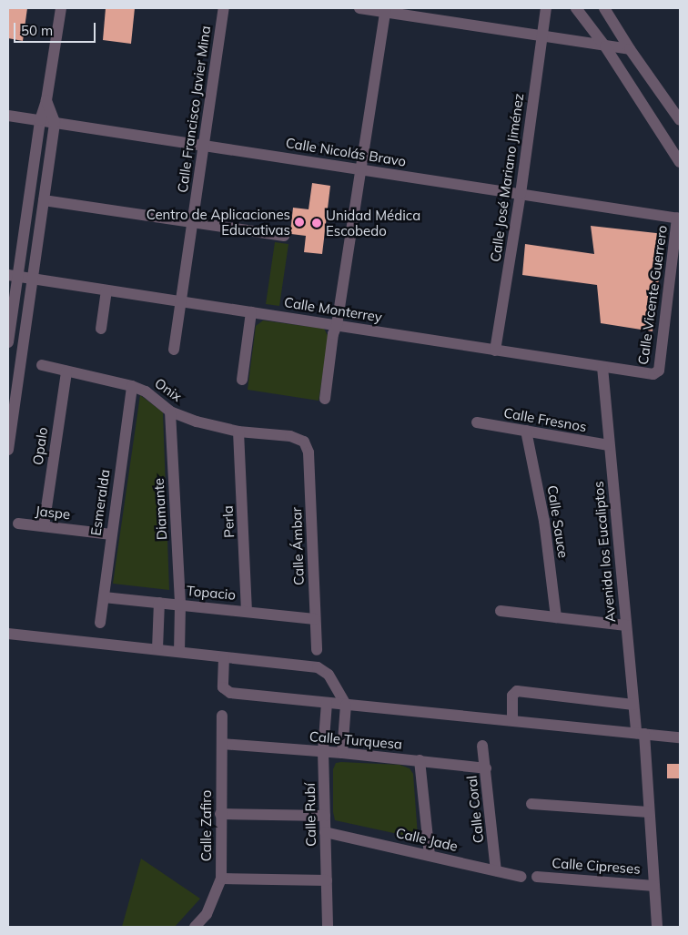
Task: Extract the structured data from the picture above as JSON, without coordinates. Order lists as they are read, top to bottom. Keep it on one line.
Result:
{"streets":{"street":["Calle Francisco Javier Mina","Calle Nicolás Bravo","Calle José Mariano Jiménez","Calle Vicente Guerrero","Calle Monterrey","Onix","Calle Fresnos","Opalo","Esmeralda","Diamante","Jaspe","Perla","Calle Sauce","Calle Ámbar","Avenida los Eucaliptos","Topacio","Calle Turquesa","Calle Coral","Calle Rubí","Calle Zafiro","Calle Jade","Calle Cipreses"]},"crossings":[["Calle Francisco Javier Mina","Calle Nicolás Bravo"],["Calle Francisco Javier Mina","Calle Monterrey"],["Calle Nicolás Bravo","Calle José Mariano Jiménez"],["Calle Nicolás Bravo","Calle Vicente Guerrero"],["Calle José Mariano Jiménez","Calle Monterrey"],["Calle Vicente Guerrero","Calle Monterrey"],["Calle Monterrey","Avenida los Eucaliptos"],["Onix","Opalo"],["Onix","Esmeralda"],["Onix","Diamante"],["Onix","Perla"],["Onix","Calle Ámbar"],["Calle Fresnos","Calle Sauce"],["Calle Fresnos","Avenida los Eucaliptos"],["Opalo","Jaspe"],["Esmeralda","Jaspe"],["Esmeralda","Topacio"],["Diamante","Topacio"],["Perla","Topacio"],["Calle Ámbar","Topacio"],["Avenida los Eucaliptos","Calle Cipreses"],["Calle Turquesa","Calle Coral"],["Calle Turquesa","Calle Rubí"],["Calle Turquesa","Calle Zafiro"],["Calle Coral","Calle Jade"],["Calle Rubí","Calle Jade"]],"places":["Centro de Aplicaciones Educativas","Unidad Médica Escobedo"],"scale_bar":"50 m"}
